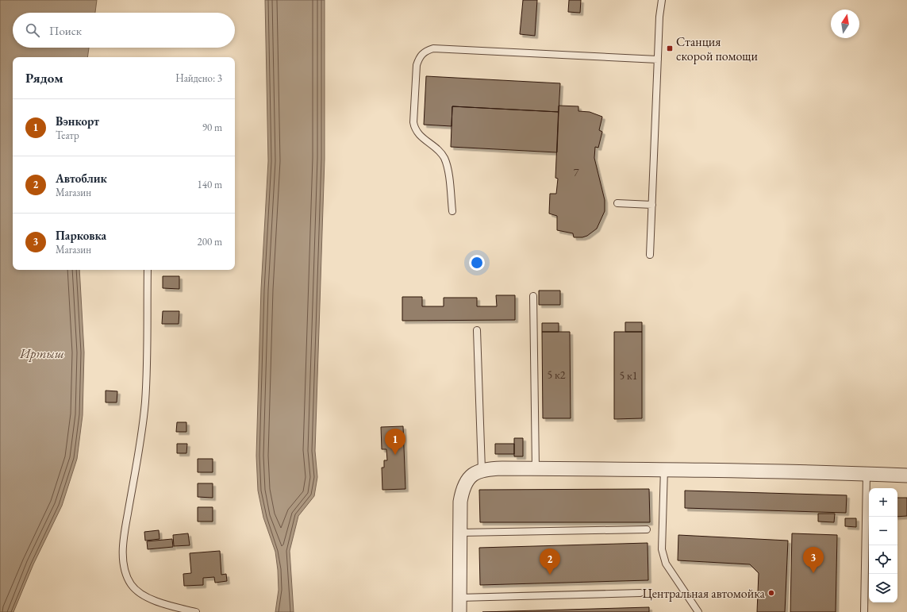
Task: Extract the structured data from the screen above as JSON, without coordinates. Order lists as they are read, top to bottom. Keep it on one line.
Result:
{"water":["Иртыш"],"places":{"transit":["Станция cкорой помощи"],"other":["Центральная автомойка"]},"house_numbers":["7","5 к2","5 к1"],"north":"top","page":{"search":"Поиск","heading":["Рядом","Найдено: 3"],"list":[{"mark":"1","name":"Вэнкорт","note":"Театр","value":"90 m"},{"mark":"2","name":"Автоблик","note":"Магазин","value":"140 m"},{"mark":"3","name":"Парковка","note":"Магазин","value":"200 m"}],"pins":["1","3","2"],"map_buttons":["+","−"]}}
